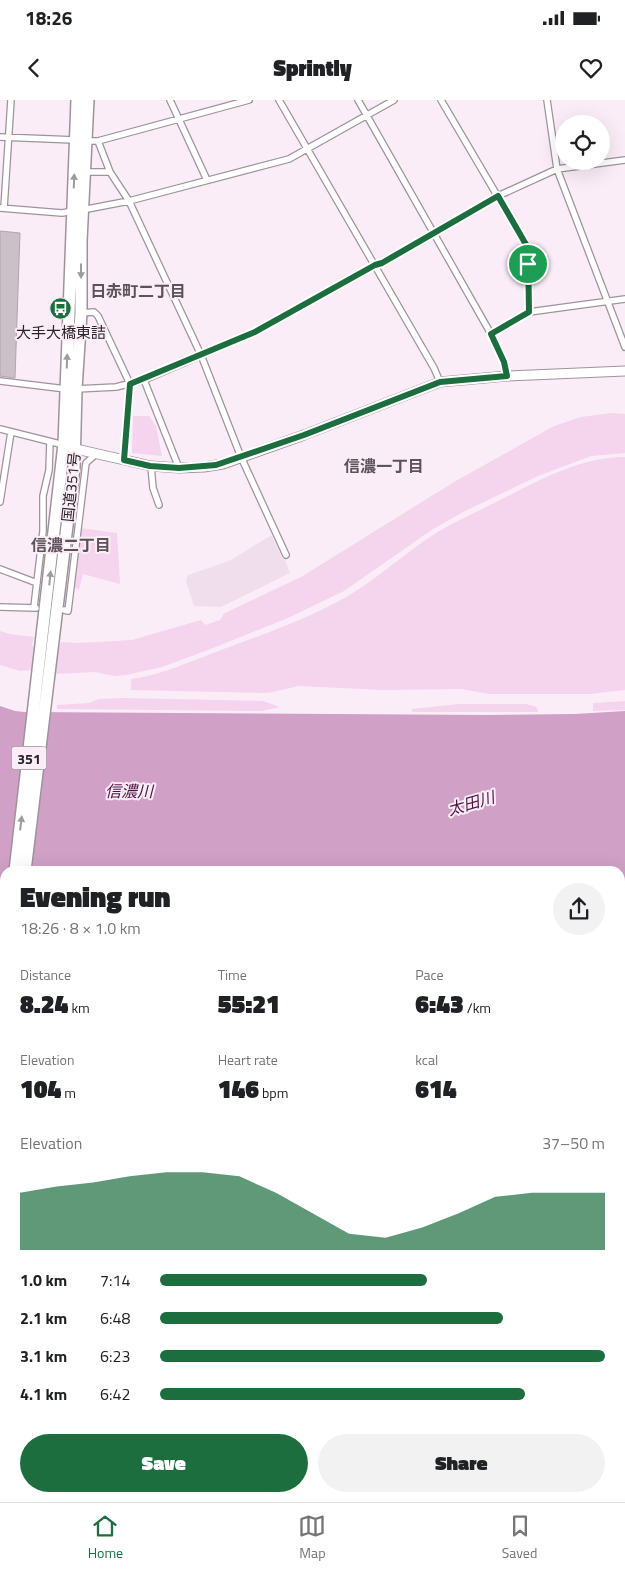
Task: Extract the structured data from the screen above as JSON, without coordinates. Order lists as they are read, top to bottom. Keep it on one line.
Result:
{"streets":{"highway":["国道351号","351"]},"districts":["日赤町二丁目","信濃一丁目","信濃二丁目"],"water":["信濃川","太田川"],"places":{"bus stop":["大手大橋東詰"]},"page":{"status":"18:26","header":"Sprintly","heading":["Evening run","18:26 · 8 × 1.0 km"],"stats":[["Distance","8.24 km"],["Time","55:21"],["Pace","6:43 /km"],["Elevation","104 m"],["Heart rate","146 bpm"],["kcal","614"]],"chart":["Elevation","37–50 m"],"list":[{"name":"1.0 km","note":"7:14"},{"name":"2.1 km","note":"6:48"},{"name":"3.1 km","note":"6:23"},{"name":"4.1 km","note":"6:42"}],"buttons":["Save","Share"],"tabs":["Home","Map","Saved"]}}
